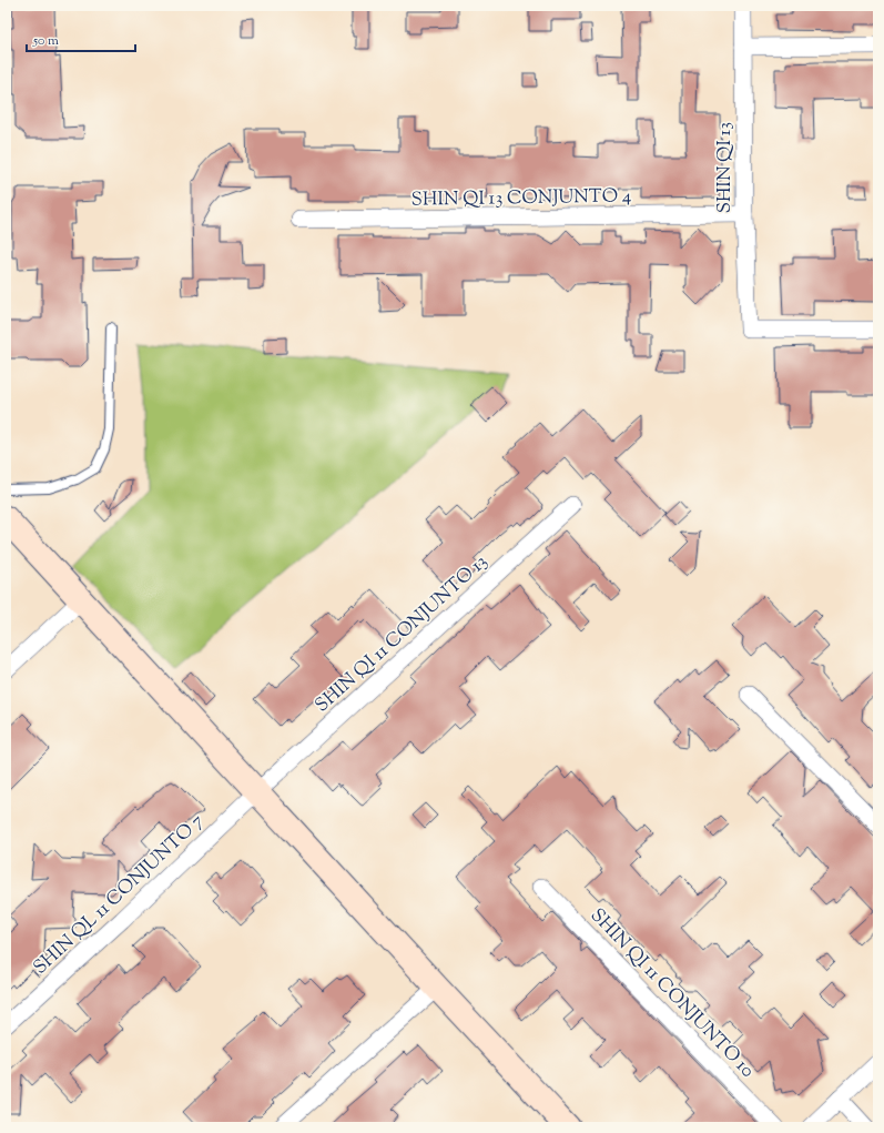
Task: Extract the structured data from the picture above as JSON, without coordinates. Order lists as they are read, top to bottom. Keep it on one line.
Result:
{"streets":{"street":["SHIN QI 13","SHIN QI 13 CONJUNTO 4","SHIN QI 11 CONJUNTO 13","SHIN QL 11 CONJUNTO 7","SHIN QI 11 CONJUNTO 10"]},"crossings":[["SHIN QI 13","SHIN QI 13 CONJUNTO 4"],["SHIN QI 11 CONJUNTO 13","SHIN QL 11 CONJUNTO 7"]],"scale_bar":"50 m"}
